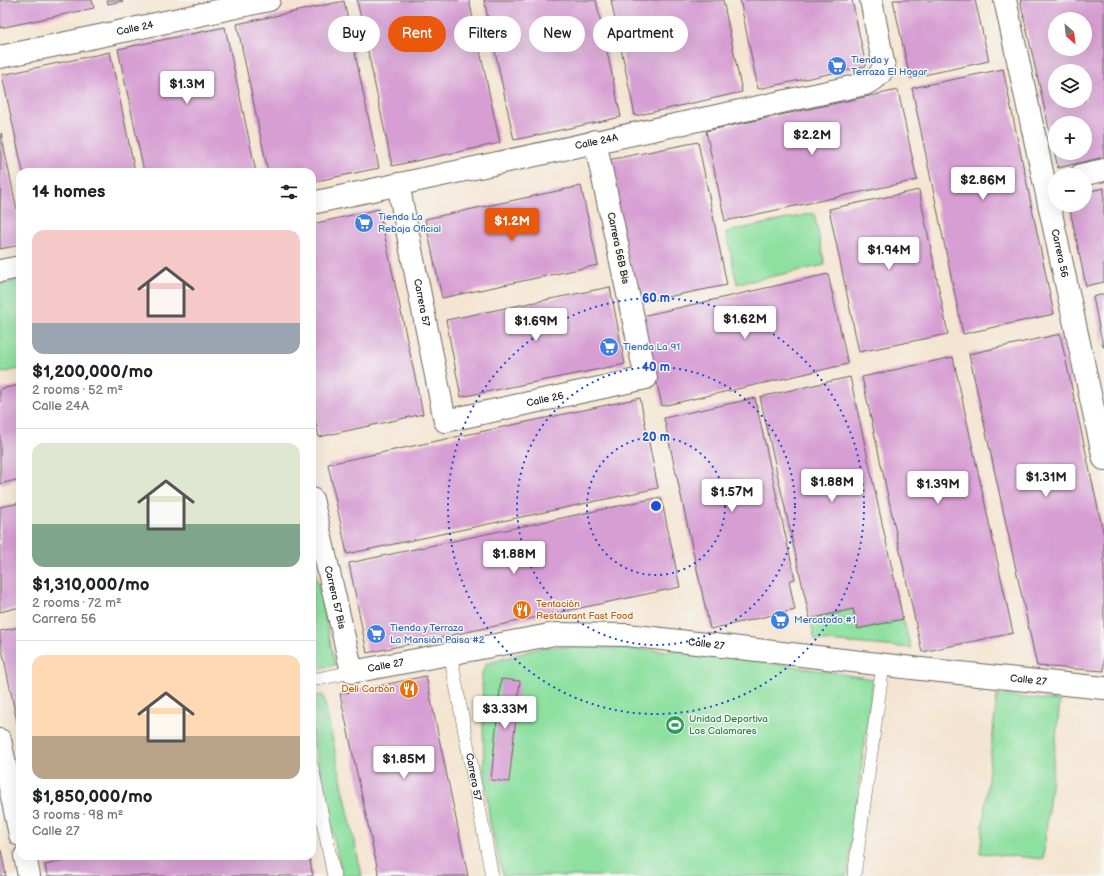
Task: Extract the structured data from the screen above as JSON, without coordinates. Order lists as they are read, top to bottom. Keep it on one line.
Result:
{"streets":{"street":["Calle 24","Calle 24A","Carrera 56B Bis","Carrera 56","Carrera 57","Calle 26","Carrera 57 Bis","Calle 27"]},"crossings":[["Calle 24A","Carrera 56B Bis"],["Calle 24A","Carrera 57"],["Carrera 56B Bis","Calle 26"],["Carrera 57","Calle 26"],["Carrera 57","Calle 27"],["Carrera 57 Bis","Calle 27"]],"places":{"supermarket":["Tienda y Terraza El Hogar","Tienda La Rebaja Oficial","Tienda La 91","Mercatodo #1","Tienda y Terraza La Mansión Paisa #2"],"restaurant":["Tentación Restaurant Fast Food","Deli Carbón"],"sports":["Unidad Deportiva Los Calamares"]},"north":"bottom right","page":{"map_buttons":["+","−"],"chip":["Buy","Rent","Filters","New","Apartment"],"price":["$1.3M","$2.2M","$2.86M","$1.2M","$1.94M","$1.62M","$1.69M","$1.31M","$1.88M","$1.39M","$1.57M","$1.88M","$3.33M","$1.85M"],"heading":"14 homes","list":[{"name":"$1,200,000/mo","note":"2 rooms · 52 m² · Calle 24A"},{"name":"$1,310,000/mo","note":"2 rooms · 72 m² · Carrera 56"},{"name":"$1,850,000/mo","note":"3 rooms · 98 m² · Calle 27"}]},"rings":["60 m","40 m","20 m"]}
